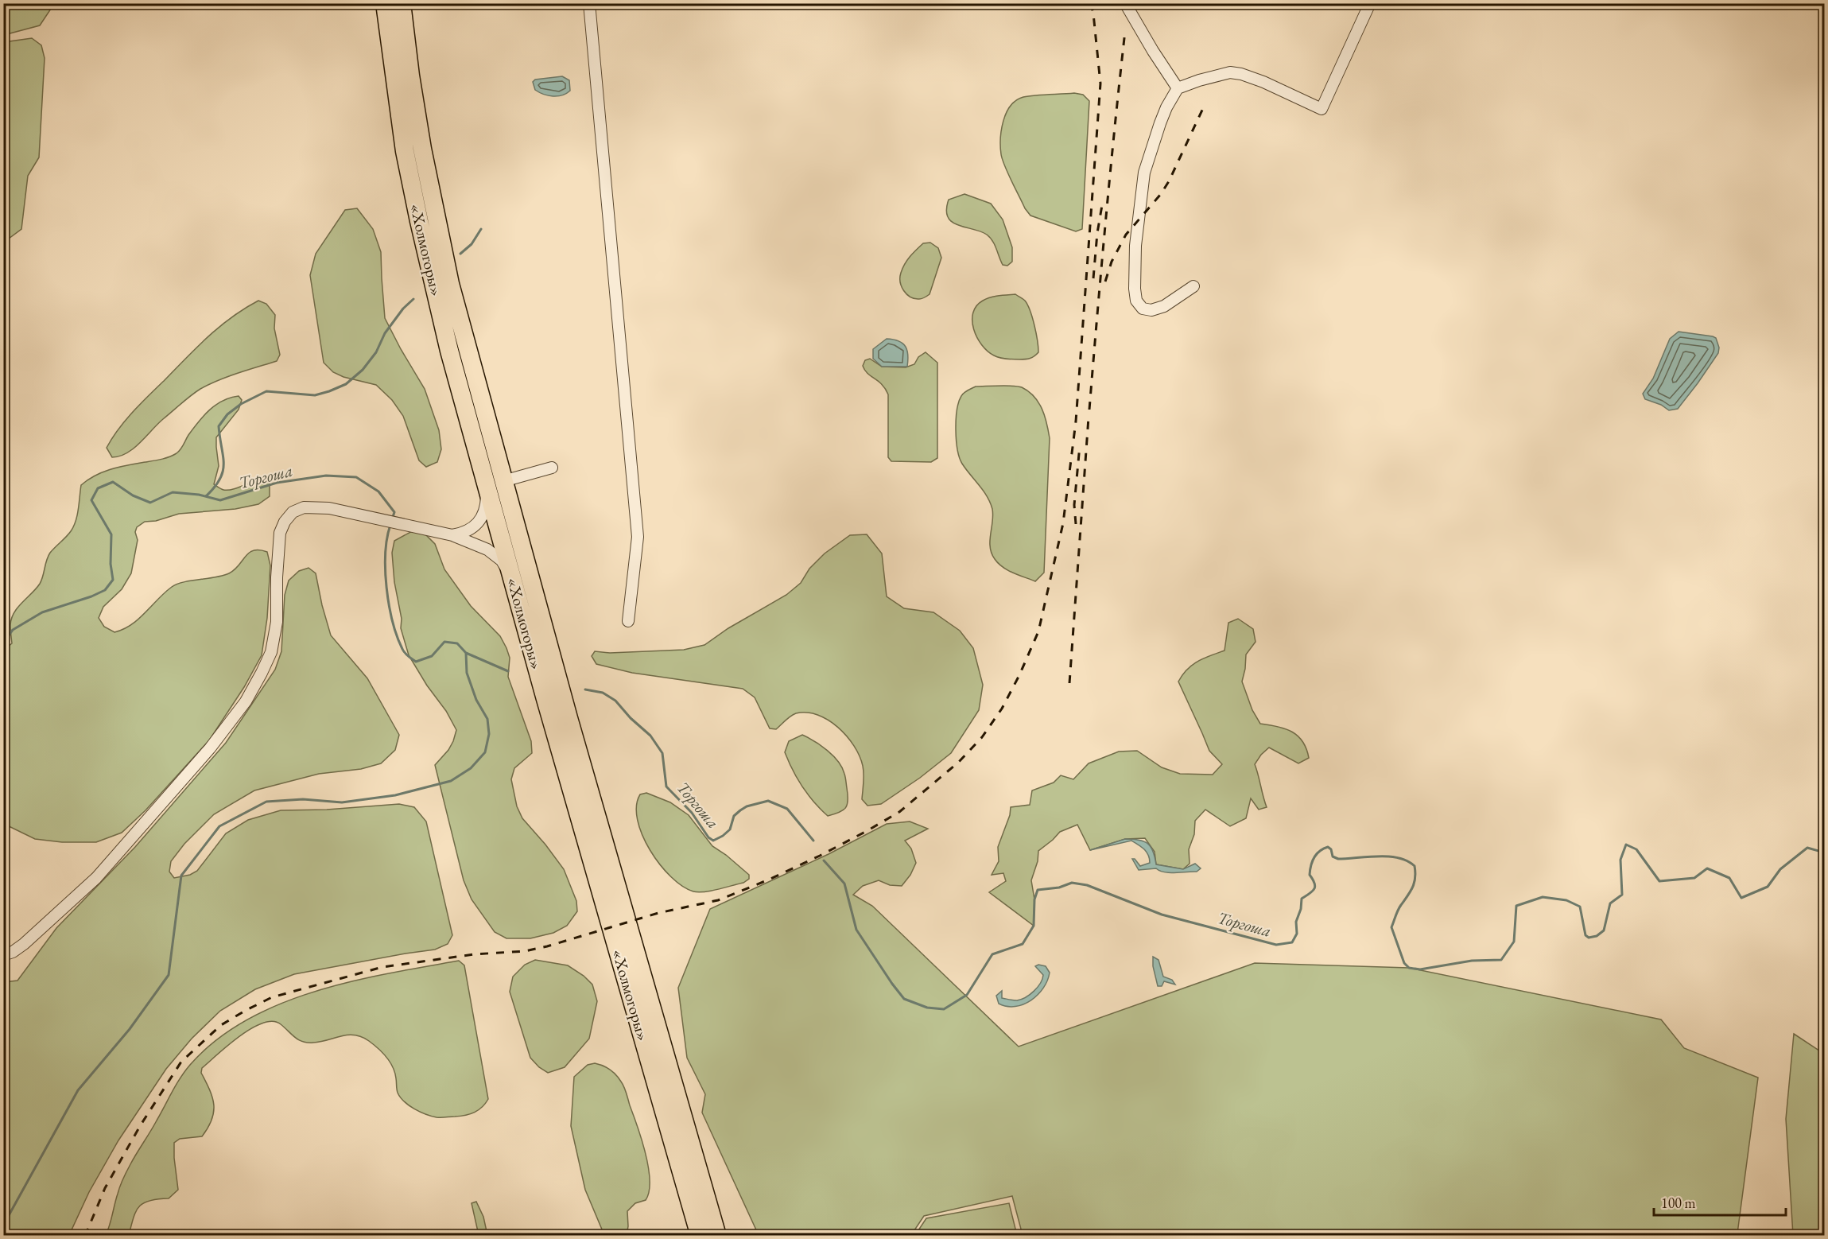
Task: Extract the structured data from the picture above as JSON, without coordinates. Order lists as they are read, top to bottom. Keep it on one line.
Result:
{"streets":{"highway":["«Холмогоры»"]},"water":["Торгоша"],"scale_bar":"100 m"}
